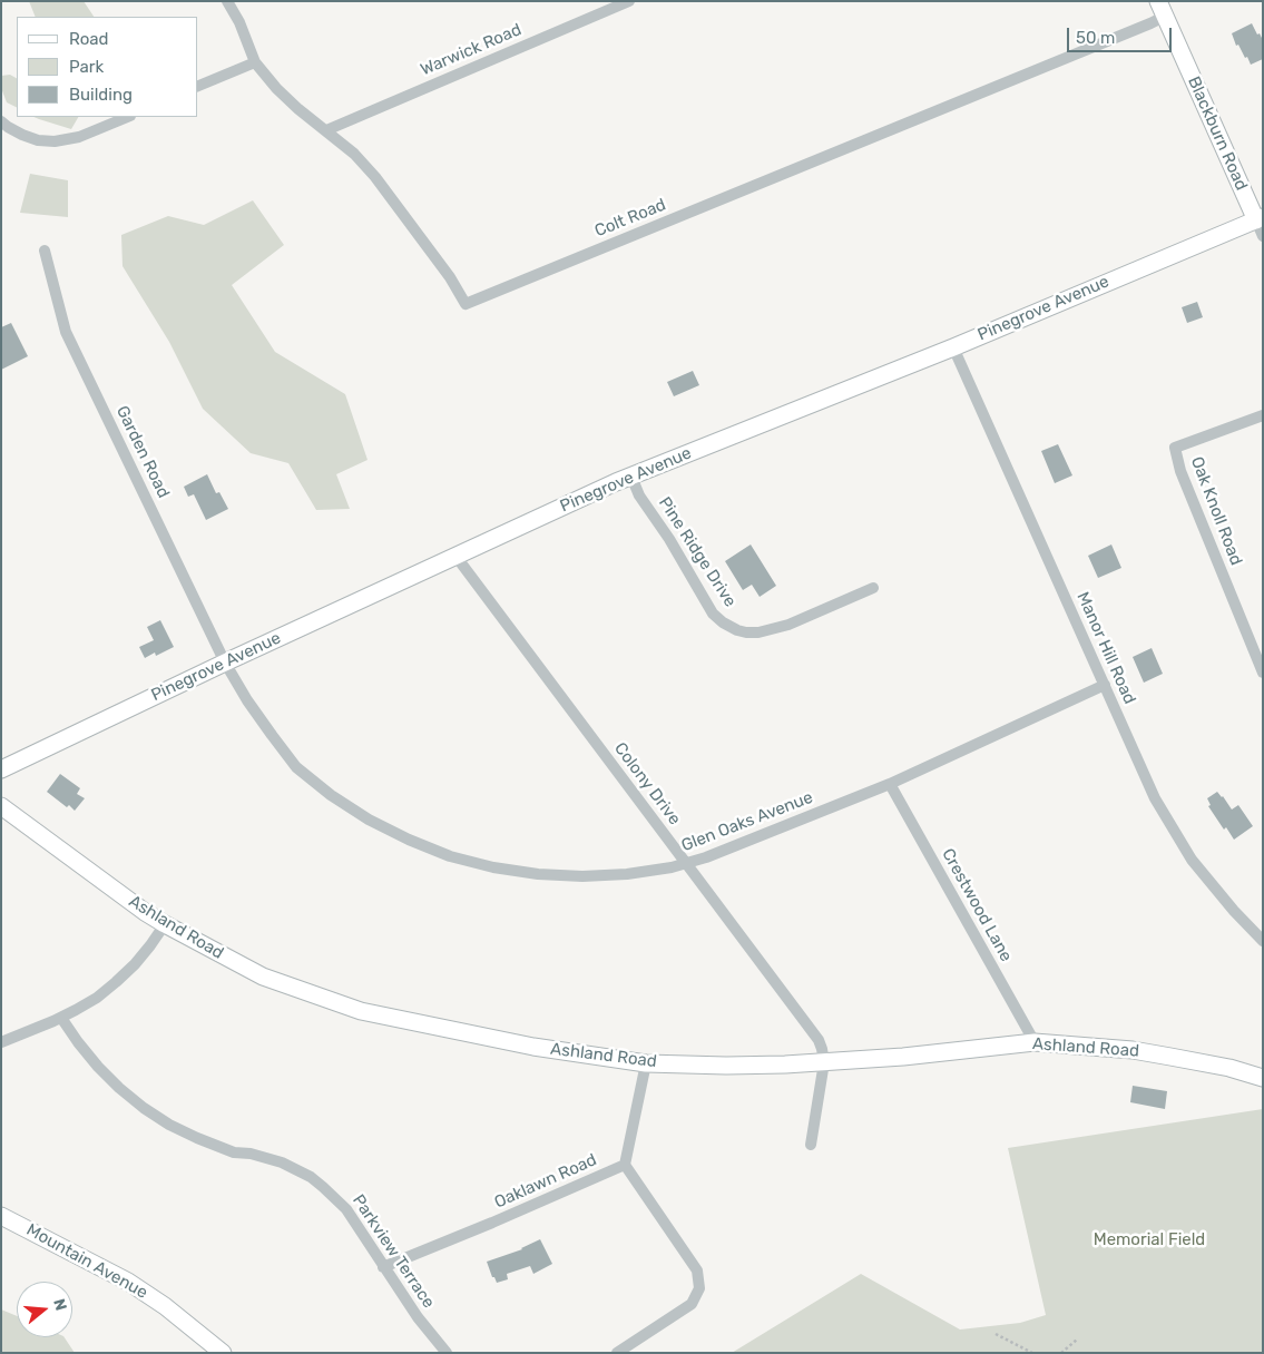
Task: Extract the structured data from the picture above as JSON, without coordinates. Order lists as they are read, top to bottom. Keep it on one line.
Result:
{"streets":{"street":["Warwick Road","Blackburn Road","Colt Road","Pinegrove Avenue","Garden Road","Oak Knoll Road","Pine Ridge Drive","Manor Hill Road","Colony Drive","Glen Oaks Avenue","Crestwood Lane","Ashland Road","Oaklawn Road","Parkview Terrace","Mountain Avenue"]},"crossings":[["Warwick Road","Colt Road"],["Blackburn Road","Colt Road"],["Blackburn Road","Pinegrove Avenue"],["Pinegrove Avenue","Garden Road"],["Pinegrove Avenue","Pine Ridge Drive"],["Pinegrove Avenue","Manor Hill Road"],["Pinegrove Avenue","Colony Drive"],["Pinegrove Avenue","Glen Oaks Avenue"],["Garden Road","Glen Oaks Avenue"],["Manor Hill Road","Glen Oaks Avenue"],["Colony Drive","Glen Oaks Avenue"],["Colony Drive","Ashland Road"],["Glen Oaks Avenue","Crestwood Lane"],["Crestwood Lane","Ashland Road"],["Oaklawn Road","Parkview Terrace"]],"parks":["Memorial Field"],"legend":["Road","Park","Building"],"scale_bar":"50 m","north":"right"}
